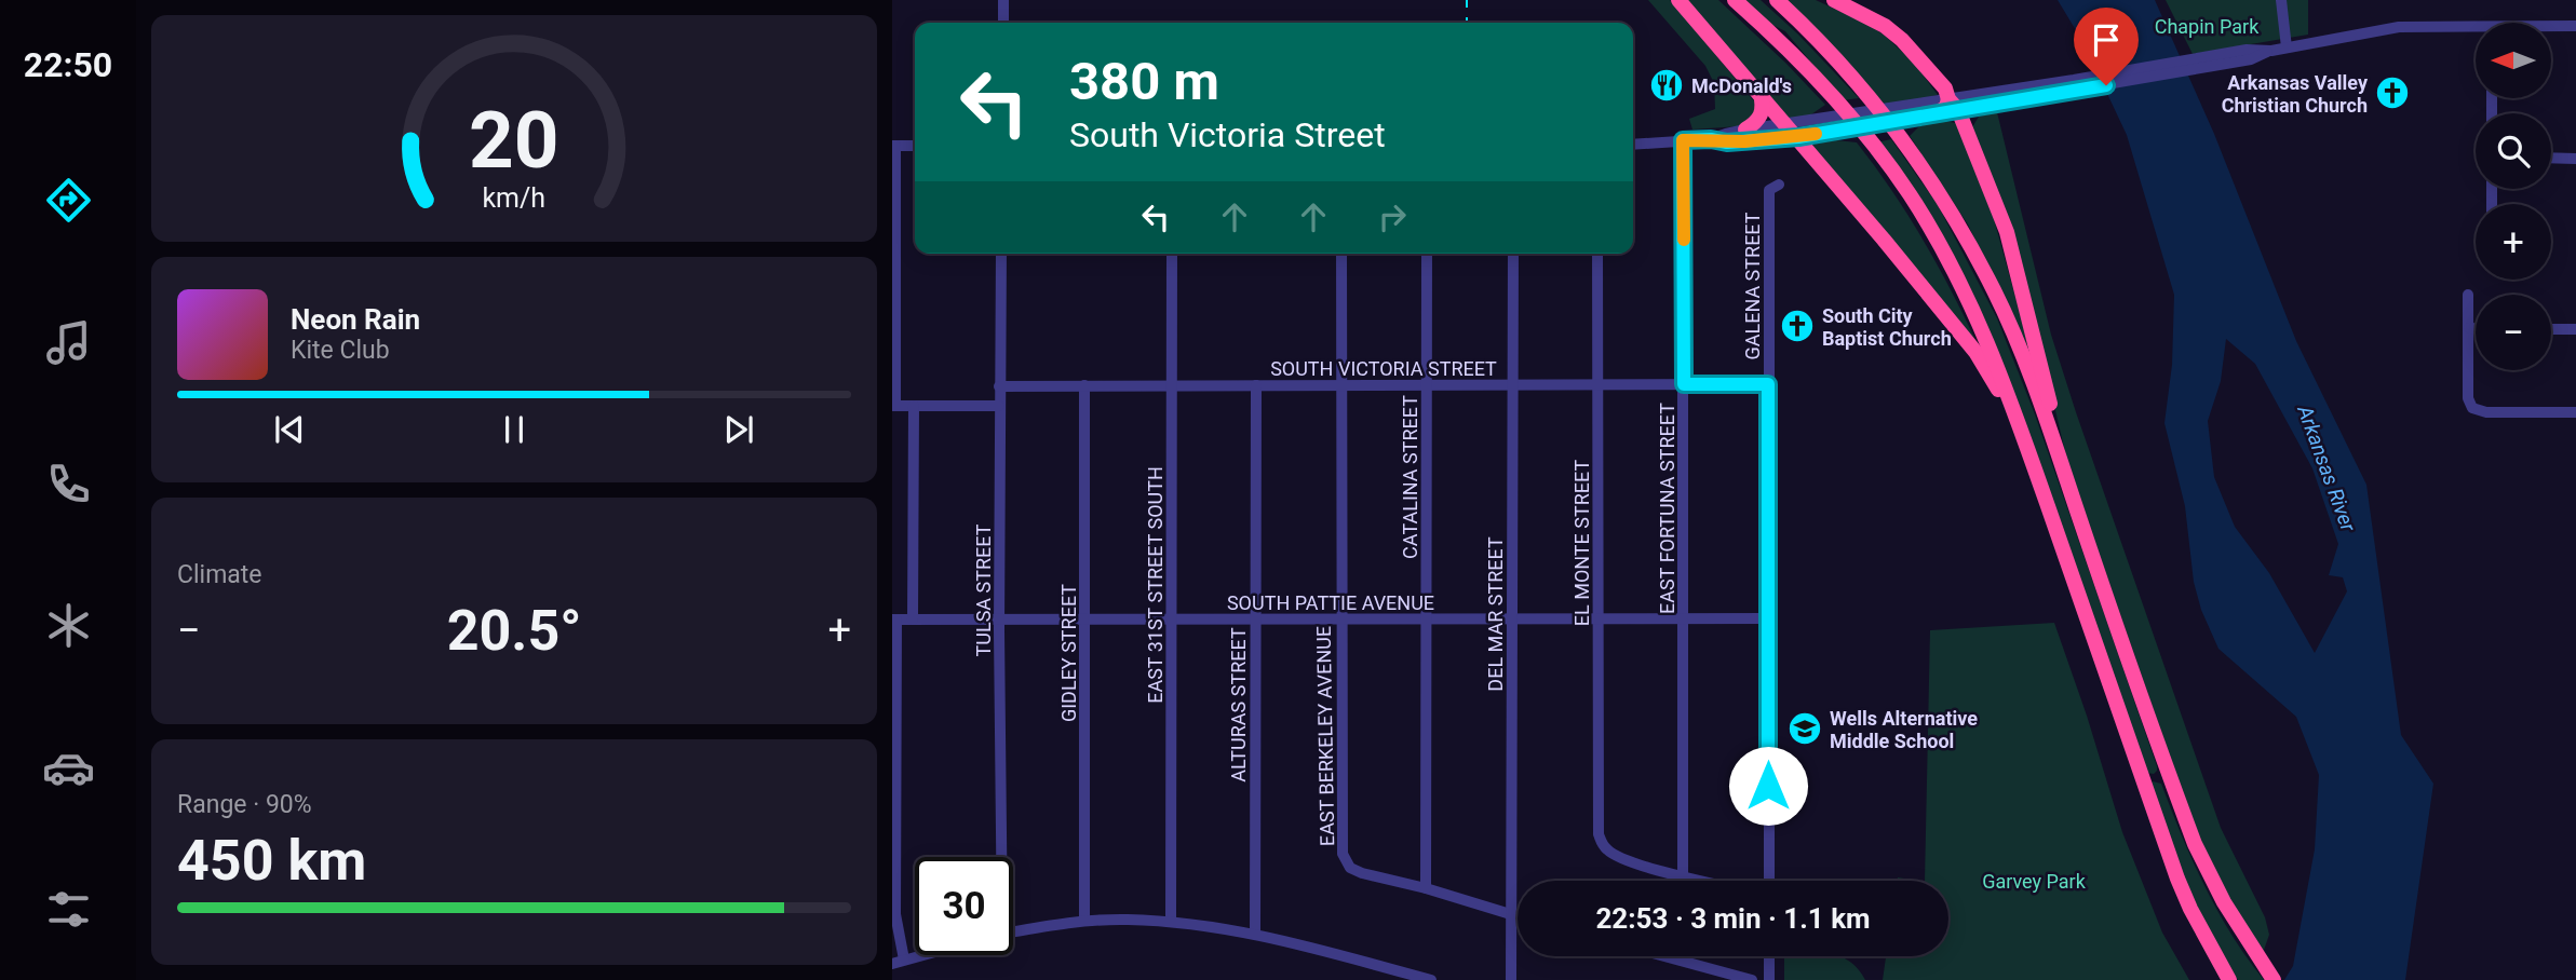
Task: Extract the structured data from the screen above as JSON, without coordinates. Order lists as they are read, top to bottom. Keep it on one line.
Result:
{"streets":{"street":["GALENA STREET","SOUTH VICTORIA STREET","CATALINA STREET","EAST FORTUNA STREET","EL MONTE STREET","EAST 31ST STREET SOUTH","TULSA STREET","SOUTH PATTIE AVENUE","DEL MAR STREET","GIDLEY STREET","ALTURAS STREET","EAST BERKELEY AVENUE"]},"crossings":[["GALENA STREET","SOUTH VICTORIA STREET"],["GALENA STREET","SOUTH PATTIE AVENUE"],["SOUTH VICTORIA STREET","CATALINA STREET"],["SOUTH VICTORIA STREET","EAST FORTUNA STREET"],["SOUTH VICTORIA STREET","EL MONTE STREET"],["SOUTH VICTORIA STREET","EAST 31ST STREET SOUTH"],["SOUTH VICTORIA STREET","TULSA STREET"],["SOUTH VICTORIA STREET","DEL MAR STREET"],["SOUTH VICTORIA STREET","GIDLEY STREET"],["SOUTH VICTORIA STREET","ALTURAS STREET"],["SOUTH VICTORIA STREET","EAST BERKELEY AVENUE"],["CATALINA STREET","SOUTH PATTIE AVENUE"],["CATALINA STREET","EAST BERKELEY AVENUE"],["EAST FORTUNA STREET","EL MONTE STREET"],["EAST FORTUNA STREET","SOUTH PATTIE AVENUE"],["EL MONTE STREET","SOUTH PATTIE AVENUE"],["EAST 31ST STREET SOUTH","SOUTH PATTIE AVENUE"],["TULSA STREET","SOUTH PATTIE AVENUE"],["SOUTH PATTIE AVENUE","DEL MAR STREET"],["SOUTH PATTIE AVENUE","GIDLEY STREET"],["SOUTH PATTIE AVENUE","ALTURAS STREET"],["SOUTH PATTIE AVENUE","EAST BERKELEY AVENUE"]],"water":["Arkansas River"],"parks":["Chapin Park","Garvey Park"],"places":{"restaurant":["McDonald's"],"church":["Arkansas Valley Christian Church","South City Baptist Church"],"school or university":["Wells Alternative Middle School"]},"north":"left","page":{"tabs":"22:50","map_buttons":["+","−"],"turn":["380 m","South Victoria Street"],"song":["Neon Rain","Kite Club"],"tile":["Climate",["Range · 90%","450 km"]],"heat":["−","20.5°","+"],"limit":"30","trip":"22:53 · 3 min · 1.1 km","gauge":["20","km/h"]}}
